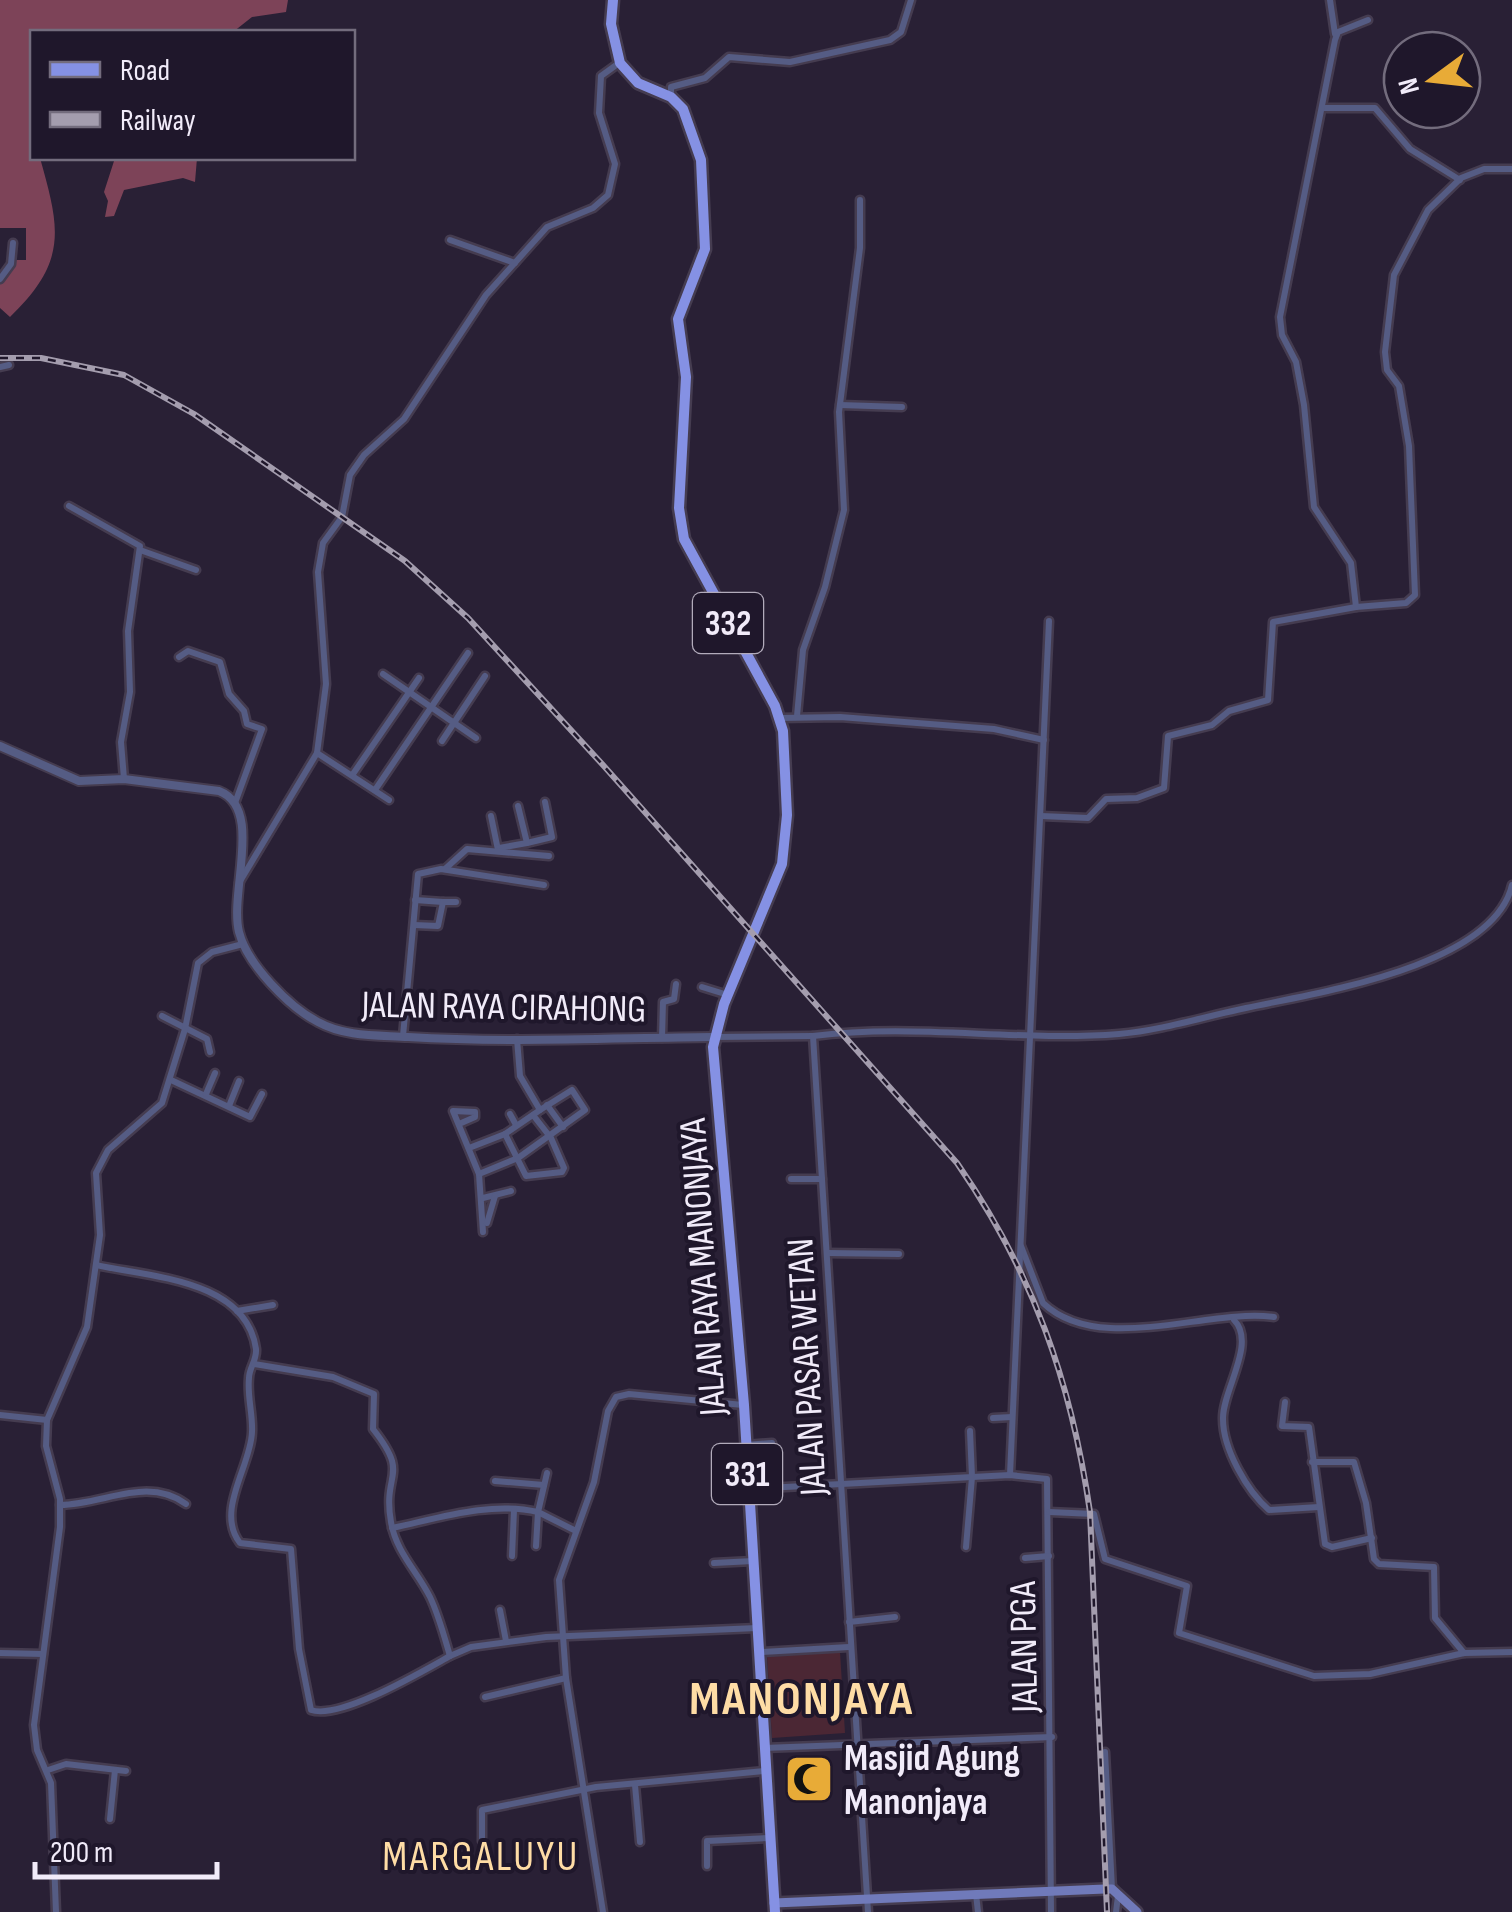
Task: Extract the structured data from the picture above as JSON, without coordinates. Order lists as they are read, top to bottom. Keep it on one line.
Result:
{"streets":{"main road":["332","JALAN RAYA MANONJAYA","331"],"street":["JALAN RAYA CIRAHONG","JALAN PASAR WETAN","JALAN PGA"]},"crossings":[["332","JALAN RAYA CIRAHONG"],["332","JALAN RAYA MANONJAYA"],["JALAN RAYA CIRAHONG","JALAN RAYA MANONJAYA"]],"districts":["MANONJAYA","MARGALUYU"],"places":{"mosque":["Masjid Agung Manonjaya"]},"legend":["Road","Railway"],"scale_bar":"200 m","north":"left"}
